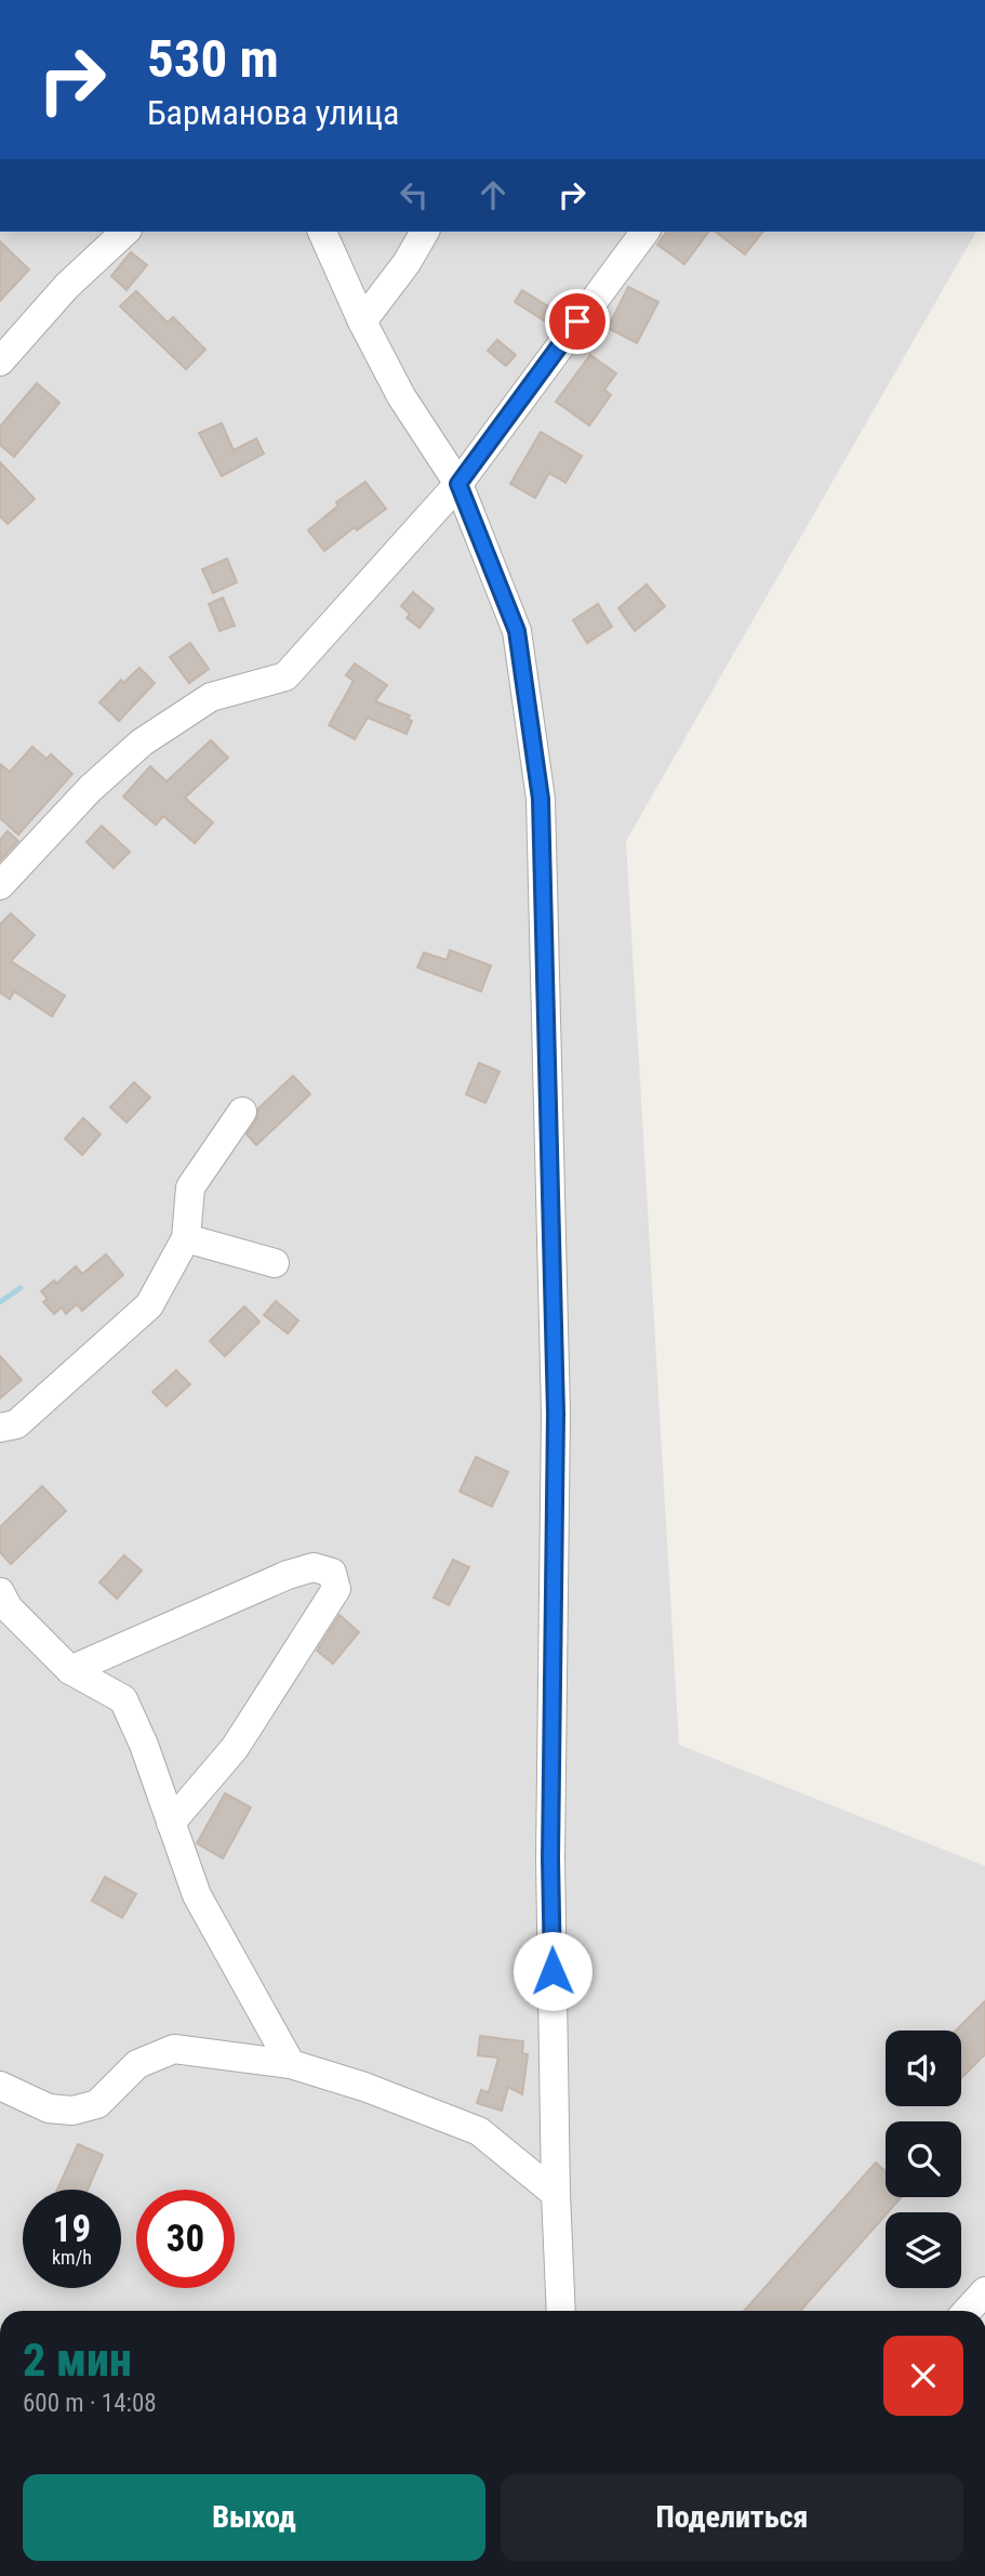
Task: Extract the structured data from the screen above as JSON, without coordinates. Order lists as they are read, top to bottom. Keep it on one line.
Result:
{"page":{"turn":["530 m","Барманова улица"],"speed":"19 km/h","limit":"30","heading":["2 мин","600 m · 14:08"],"buttons":["Выход","Поделиться"]}}
